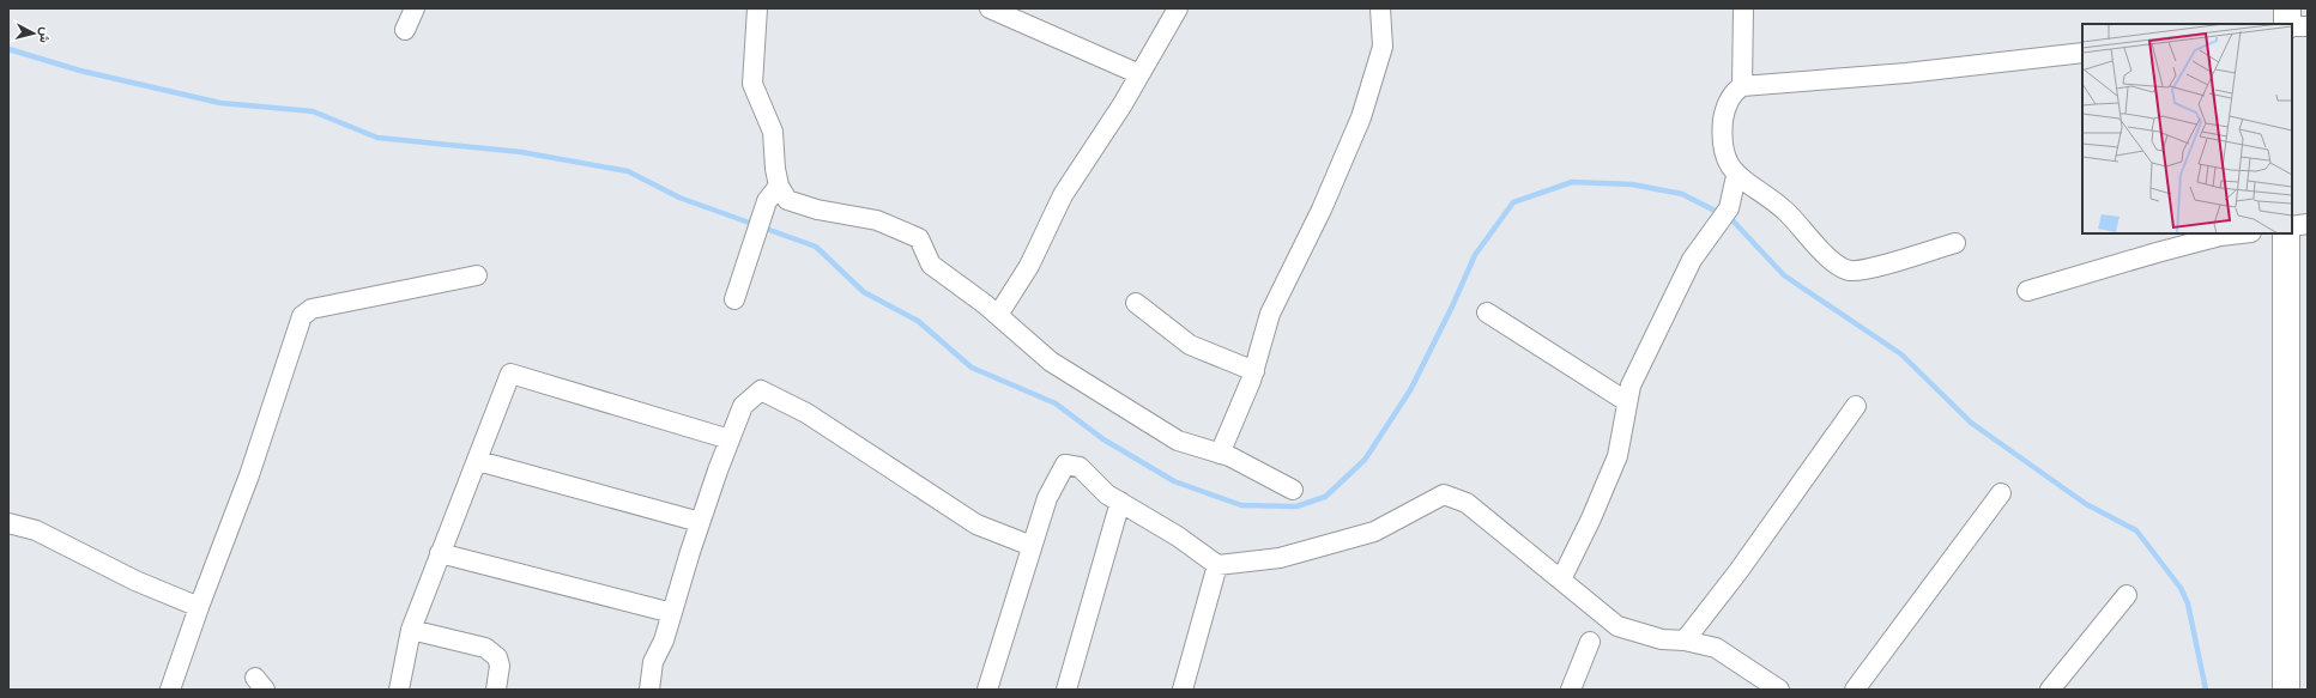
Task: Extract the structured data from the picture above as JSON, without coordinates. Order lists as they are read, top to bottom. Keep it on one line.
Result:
{"north":"right"}
